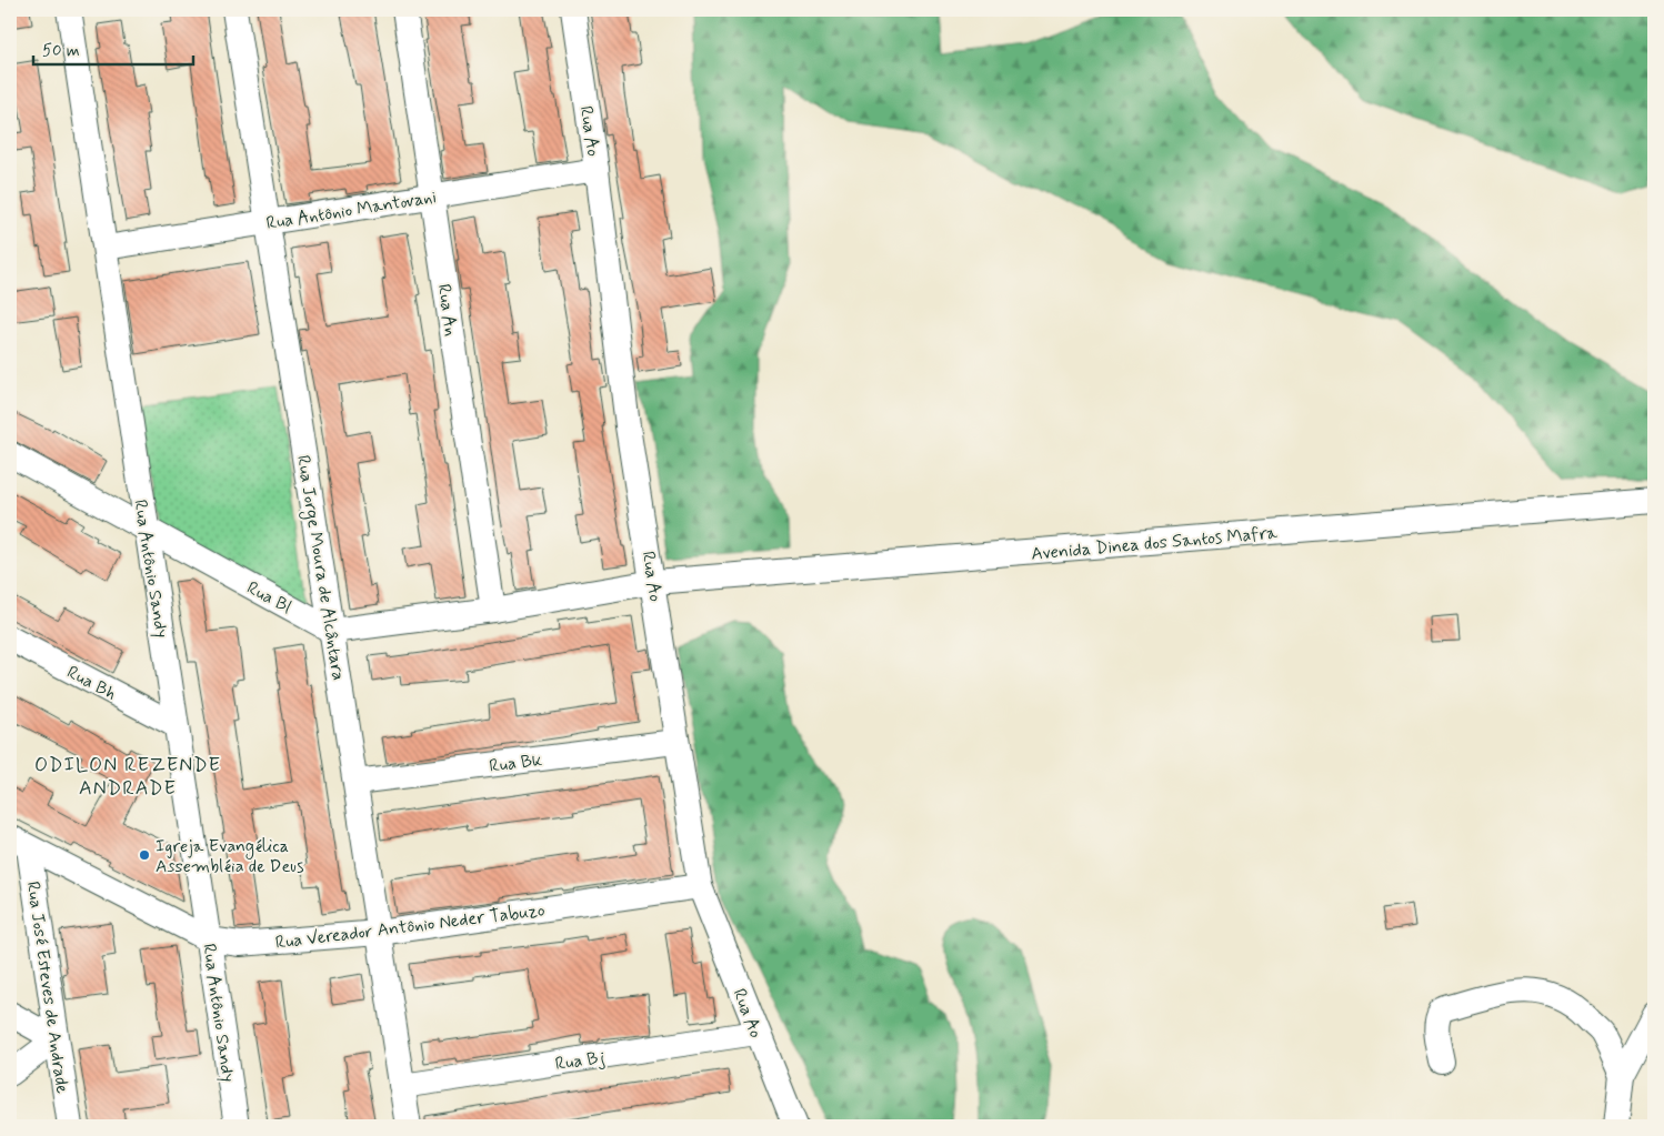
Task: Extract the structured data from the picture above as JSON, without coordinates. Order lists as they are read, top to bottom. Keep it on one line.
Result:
{"streets":{"street":["Rua Ao","Rua Antônio Mantovani","Rua An","Avenida Dinea dos Santos Mafra","Rua Jorge Moura de Alcântara","Rua Antônio Sandy","Rua Bl","Rua Bh","Rua Bk","Rua Vereador Antônio Neder Tabuzo","Rua José Esteves de Andrade","Rua Bj"]},"crossings":[["Rua Ao","Rua Antônio Mantovani"],["Rua Ao","Avenida Dinea dos Santos Mafra"],["Rua Ao","Rua Bk"],["Rua Ao","Rua Vereador Antônio Neder Tabuzo"],["Rua Ao","Rua Bj"],["Rua Antônio Mantovani","Rua An"],["Rua Antônio Mantovani","Rua Jorge Moura de Alcântara"],["Rua Antônio Mantovani","Rua Antônio Sandy"],["Rua Jorge Moura de Alcântara","Rua Bl"],["Rua Jorge Moura de Alcântara","Rua Bk"],["Rua Jorge Moura de Alcântara","Rua Vereador Antônio Neder Tabuzo"],["Rua Jorge Moura de Alcântara","Rua Bj"],["Rua Antônio Sandy","Rua Bl"],["Rua Antônio Sandy","Rua Bh"],["Rua Antônio Sandy","Rua Vereador Antônio Neder Tabuzo"],["Rua Vereador Antônio Neder Tabuzo","Rua José Esteves de Andrade"]],"districts":["ODILON REZENDE ANDRADE"],"places":["Igreja Evangélica Assembléia de Deus"],"scale_bar":"50 m"}
